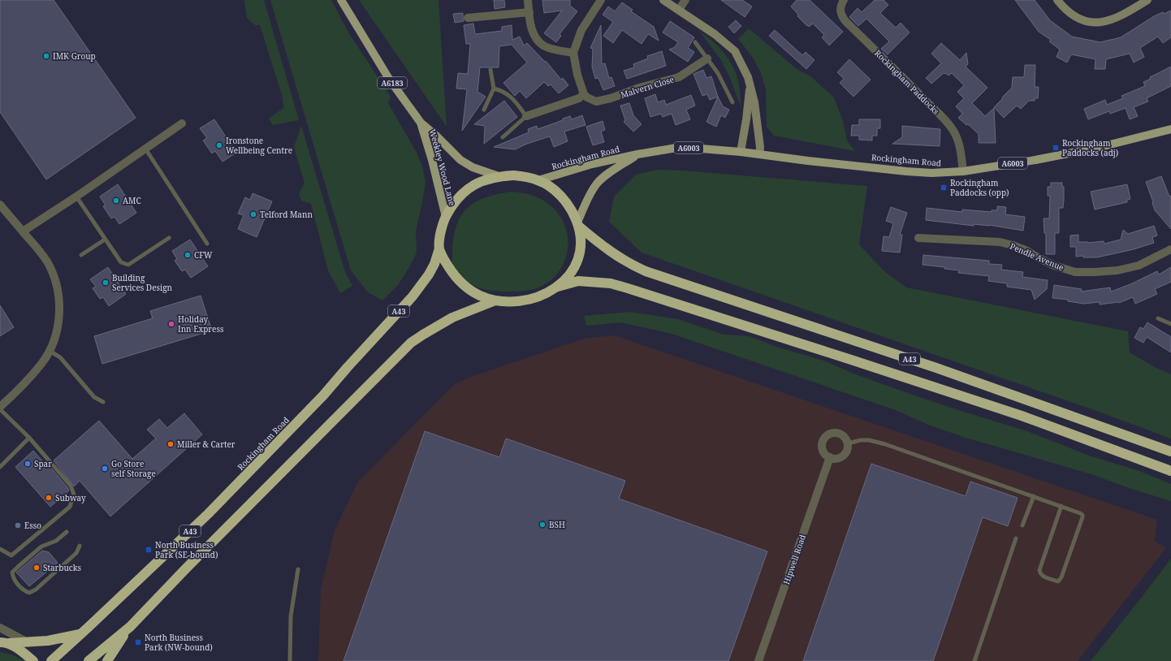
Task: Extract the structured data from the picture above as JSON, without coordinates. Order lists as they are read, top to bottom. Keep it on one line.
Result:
{"streets":{"highway":["Rockingham Road","A43"],"main road":["A6183","A6003","Weekley Wood Lane"],"street":["Rockingham Paddocks","Malvern Close","Pendle Avenue","Hipwell Road"]},"crossings":[["Rockingham Paddocks","Rockingham Road"],["Rockingham Road","A43"],["Weekley Wood Lane","A43"]],"places":{"other":["IMK Group","Ironstone Wellbeing Centre","AMC","Telford Mann","CFW","Building Services Design","Holiday Inn Express","Miller & Carter","Spar","Go Store self Storage","Subway","BSH","Esso","Starbucks"],"transit":["Rockingham Paddocks (adj)","Rockingham Paddocks (opp)","North Business Park (SE-bound)","North Business Park (NW-bound)"]}}
